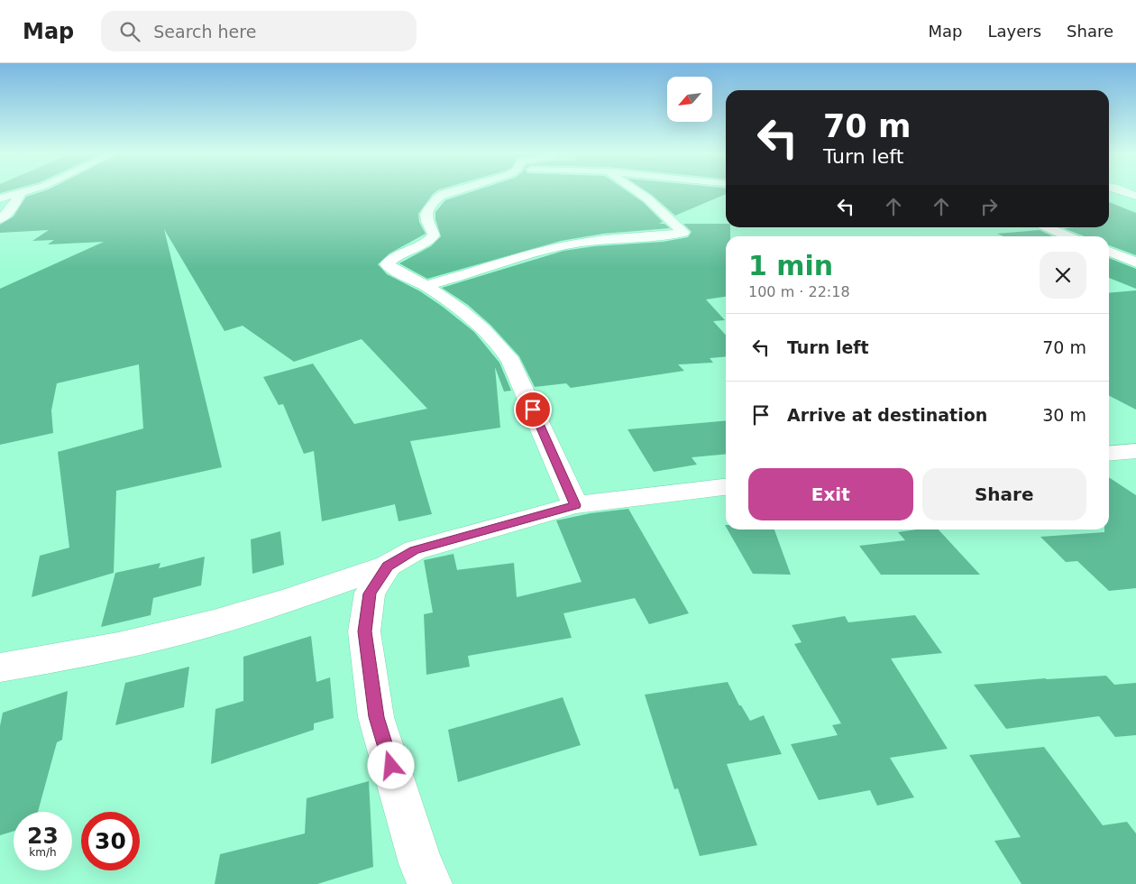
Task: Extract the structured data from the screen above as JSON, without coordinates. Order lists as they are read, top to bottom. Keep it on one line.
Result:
{"north":"bottom left","page":{"header":"Map","search":"Search here","nav":["Map","Layers","Share"],"turn":["70 m","Turn left"],"heading":["1 min","100 m · 22:18"],"list":[{"name":"Turn left","value":"70 m"},{"name":"Arrive at destination","value":"30 m"}],"buttons":["Exit","Share"],"speed":"23 km/h","limit":"30"}}
